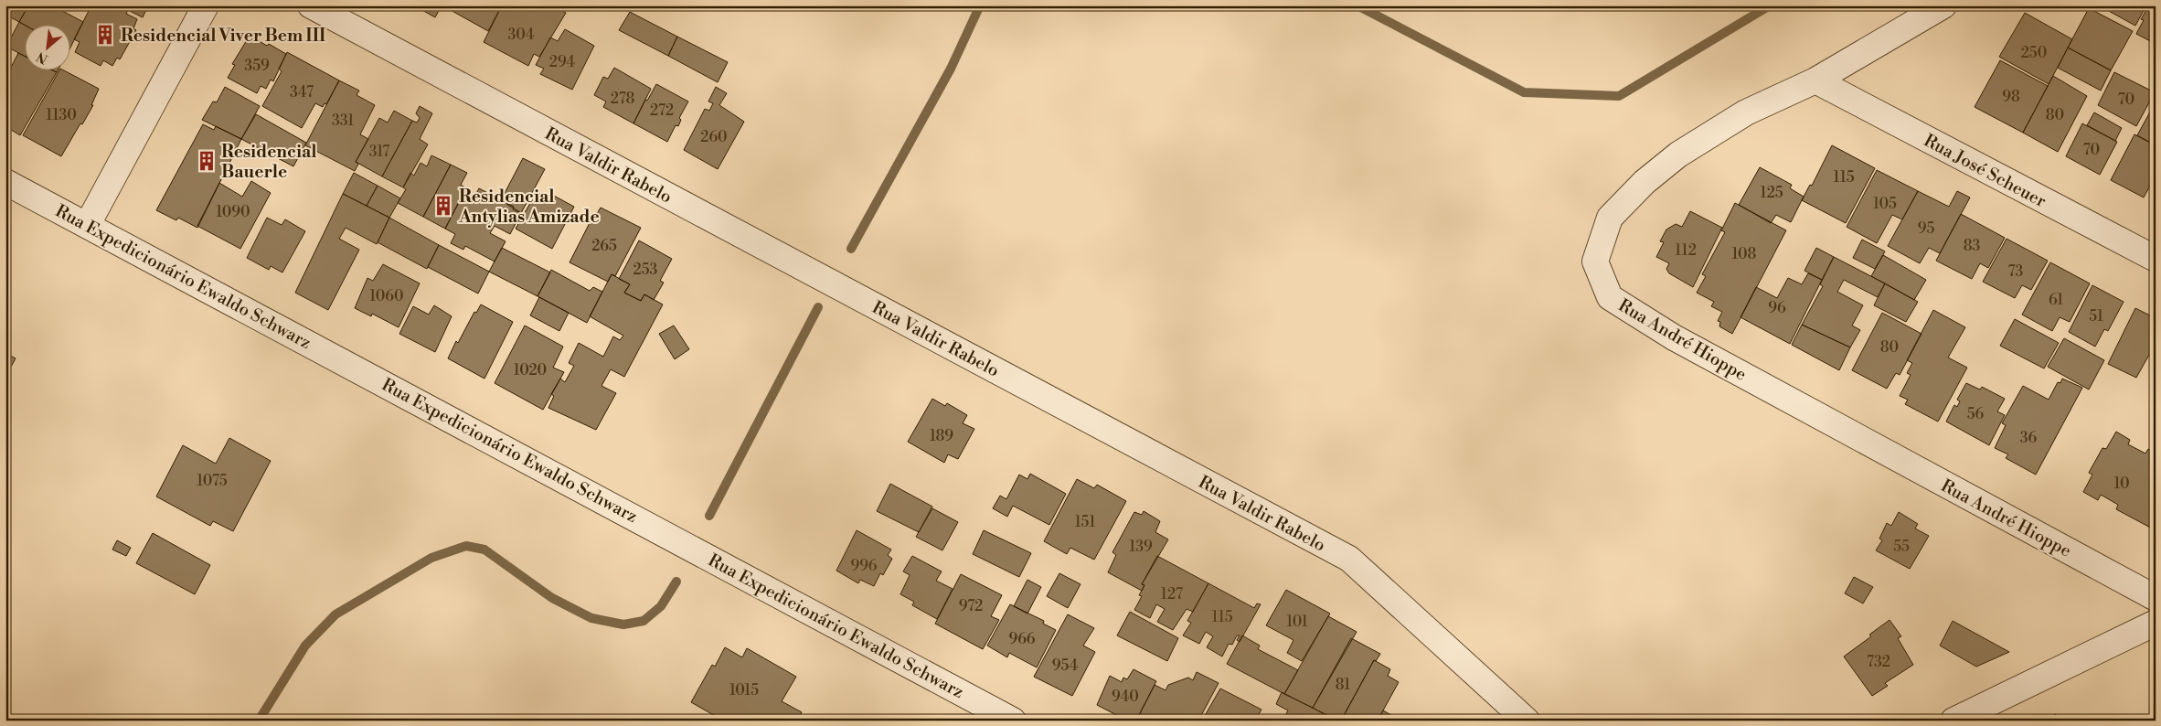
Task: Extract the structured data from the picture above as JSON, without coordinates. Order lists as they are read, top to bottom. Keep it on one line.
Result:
{"streets":{"street":["Rua Valdir Rabelo","Rua José Scheuer","Rua Expedicionário Ewaldo Schwarz","Rua André Hioppe"]},"crossings":[["Rua José Scheuer","Rua André Hioppe"]],"places":{"building":["Residencial Viver Bem III","Residencial Bauerle","Residencial Antylias Amizade"]},"house_numbers":["304","250","294","359","347","98","278","70","272","1130","80","331","260","70","317","115","125","105","1090","95","265","83","112","108","253","73","1060","61","96","51","80","1020","56","189","36","1075","10","151","139","55","996","127","972","115","101","966","732","954","81","1015","940"],"north":"bottom left"}
